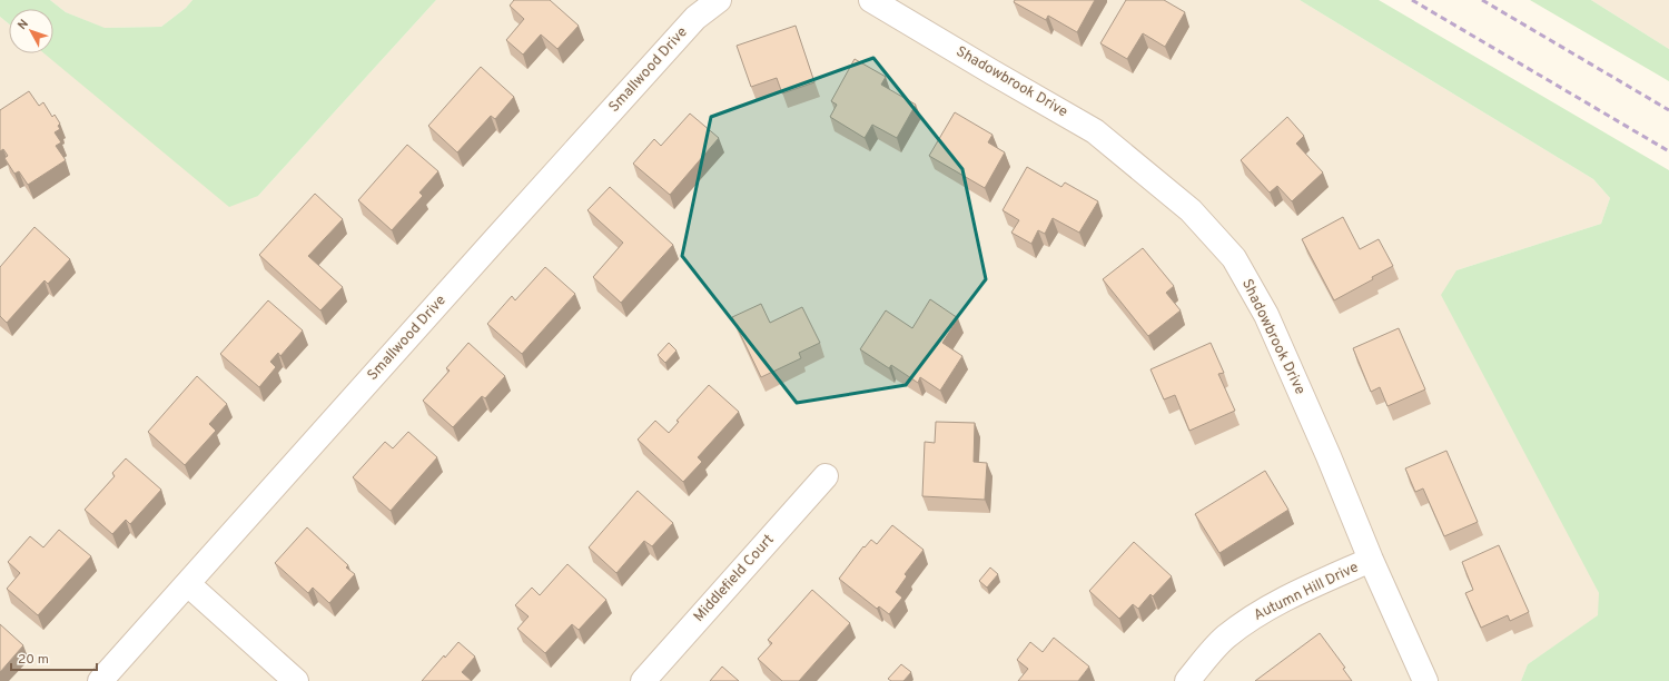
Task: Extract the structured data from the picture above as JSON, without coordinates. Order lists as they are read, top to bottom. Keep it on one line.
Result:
{"streets":{"street":["Smallwood Drive","Shadowbrook Drive","Middlefield Court","Autumn Hill Drive"]},"crossings":[["Shadowbrook Drive","Autumn Hill Drive"]],"scale_bar":"20 m","north":"top left"}
